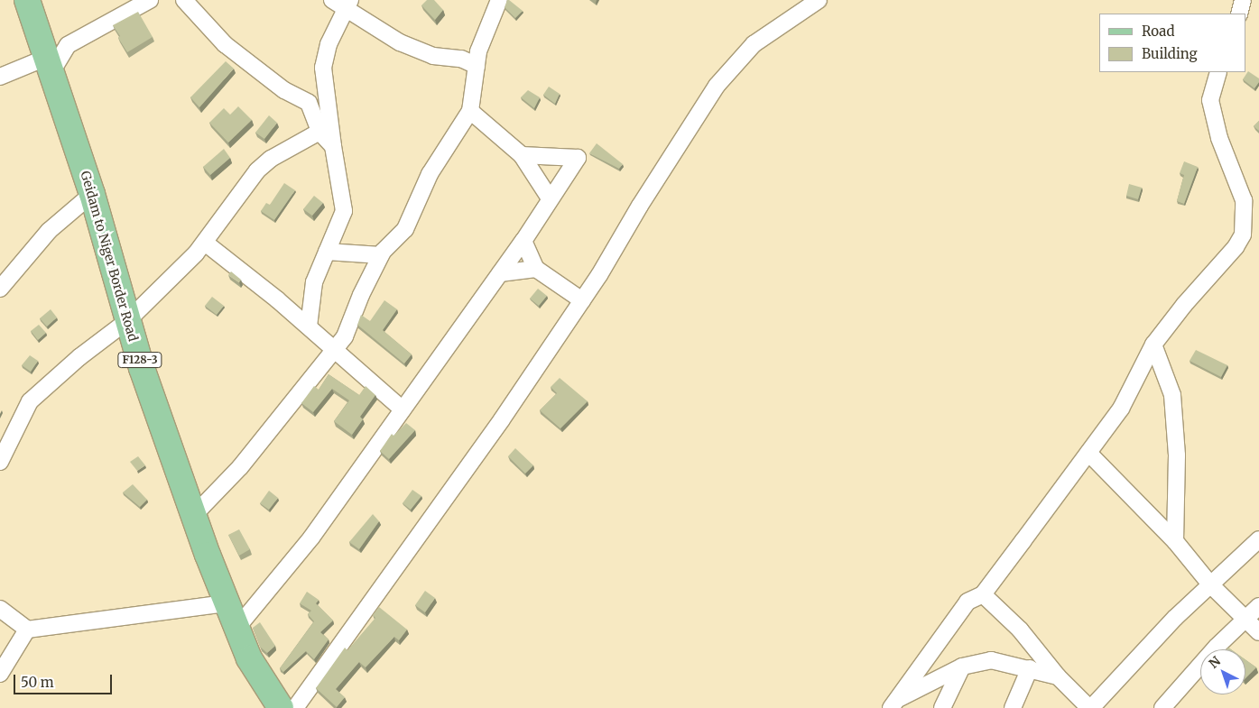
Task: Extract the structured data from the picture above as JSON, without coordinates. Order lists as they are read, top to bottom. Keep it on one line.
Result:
{"streets":{"main road":["Geidam to Niger Border Road","F128-3"]},"legend":["Road","Building"],"scale_bar":"50 m","north":"top left"}
